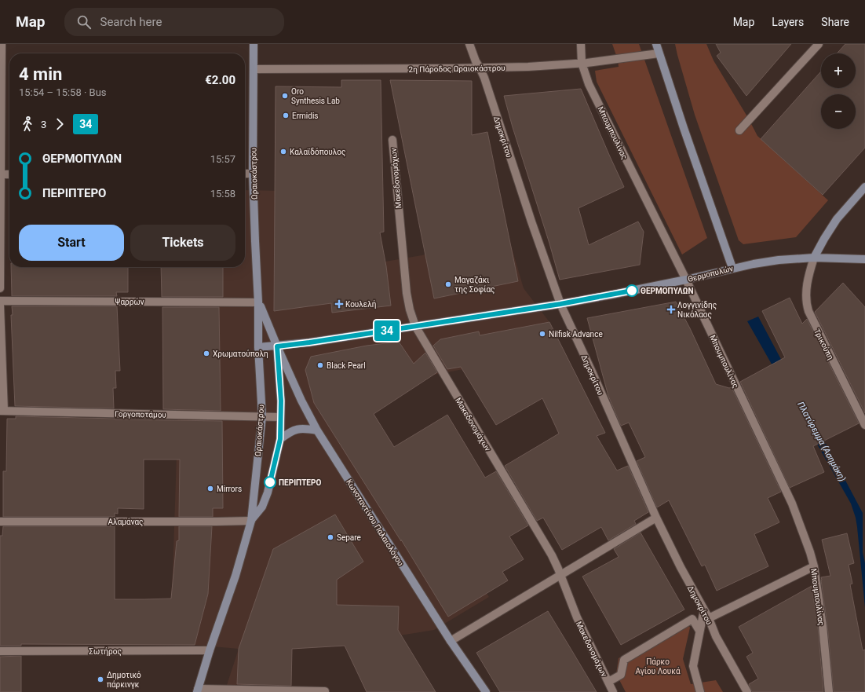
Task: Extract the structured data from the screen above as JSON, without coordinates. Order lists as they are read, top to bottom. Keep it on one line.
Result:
{"streets":{"street":["2η Πάροδος Ωραιοκάστρου","Μπουμπουλίνας","Δημοκρίτου","Ωραιοκάστρου","Μακεδονομάχων","Θερμοπυλών","Ψαρρών","Τρικούπη","Γοργοποτάμου","Αλαμάνας","Κωνσταντίνου Παλαιολόγου","Σωτήρος"]},"crossings":[["2η Πάροδος Ωραιοκάστρου","Μπουμπουλίνας"],["2η Πάροδος Ωραιοκάστρου","Δημοκρίτου"],["2η Πάροδος Ωραιοκάστρου","Ωραιοκάστρου"],["Μπουμπουλίνας","Θερμοπυλών"],["Δημοκρίτου","Θερμοπυλών"],["Ωραιοκάστρου","Θερμοπυλών"],["Ωραιοκάστρου","Ψαρρών"],["Ωραιοκάστρου","Γοργοποτάμου"],["Ωραιοκάστρου","Αλαμάνας"],["Ωραιοκάστρου","Κωνσταντίνου Παλαιολόγου"],["Ωραιοκάστρου","Σωτήρος"],["Μακεδονομάχων","Θερμοπυλών"],["Θερμοπυλών","Τρικούπη"],["Θερμοπυλών","Κωνσταντίνου Παλαιολόγου"]],"water":["Πλατύρεμμα (Ασημάκη)"],"parks":["Πάρκο Αγίου Λουκά"],"places":{"other":["Oro Synthesis Lab","Ermidis","Καλαϊδόπουλος","Μαγαζάκι της Σοφίας","ΘΕΡΜΟΠΥΛΩΝ","Nilfisk Advance","Χρωματούπολη","Black Pearl","ΠΕΡΙΠΤΕΡΟ","Mirrors","Separe","Δημοτικό πάρκινγκ"],"health":["Κουλελή","Λογγινίδης Νικόλαος"]},"lines":["bus line 34"],"page":{"header":"Map","search":"Search here","nav":["Map","Layers","Share"],"on_map":"34","map_buttons":["+","−"],"heading":["4 min","15:54 – 15:58 · Bus","€2.00"],"legs":["3","34"],"list":[{"name":"ΘΕΡΜΟΠΥΛΩΝ","value":"15:57"},{"name":"ΠΕΡΙΠΤΕΡΟ","value":"15:58"}],"buttons":["Start","Tickets"]}}
